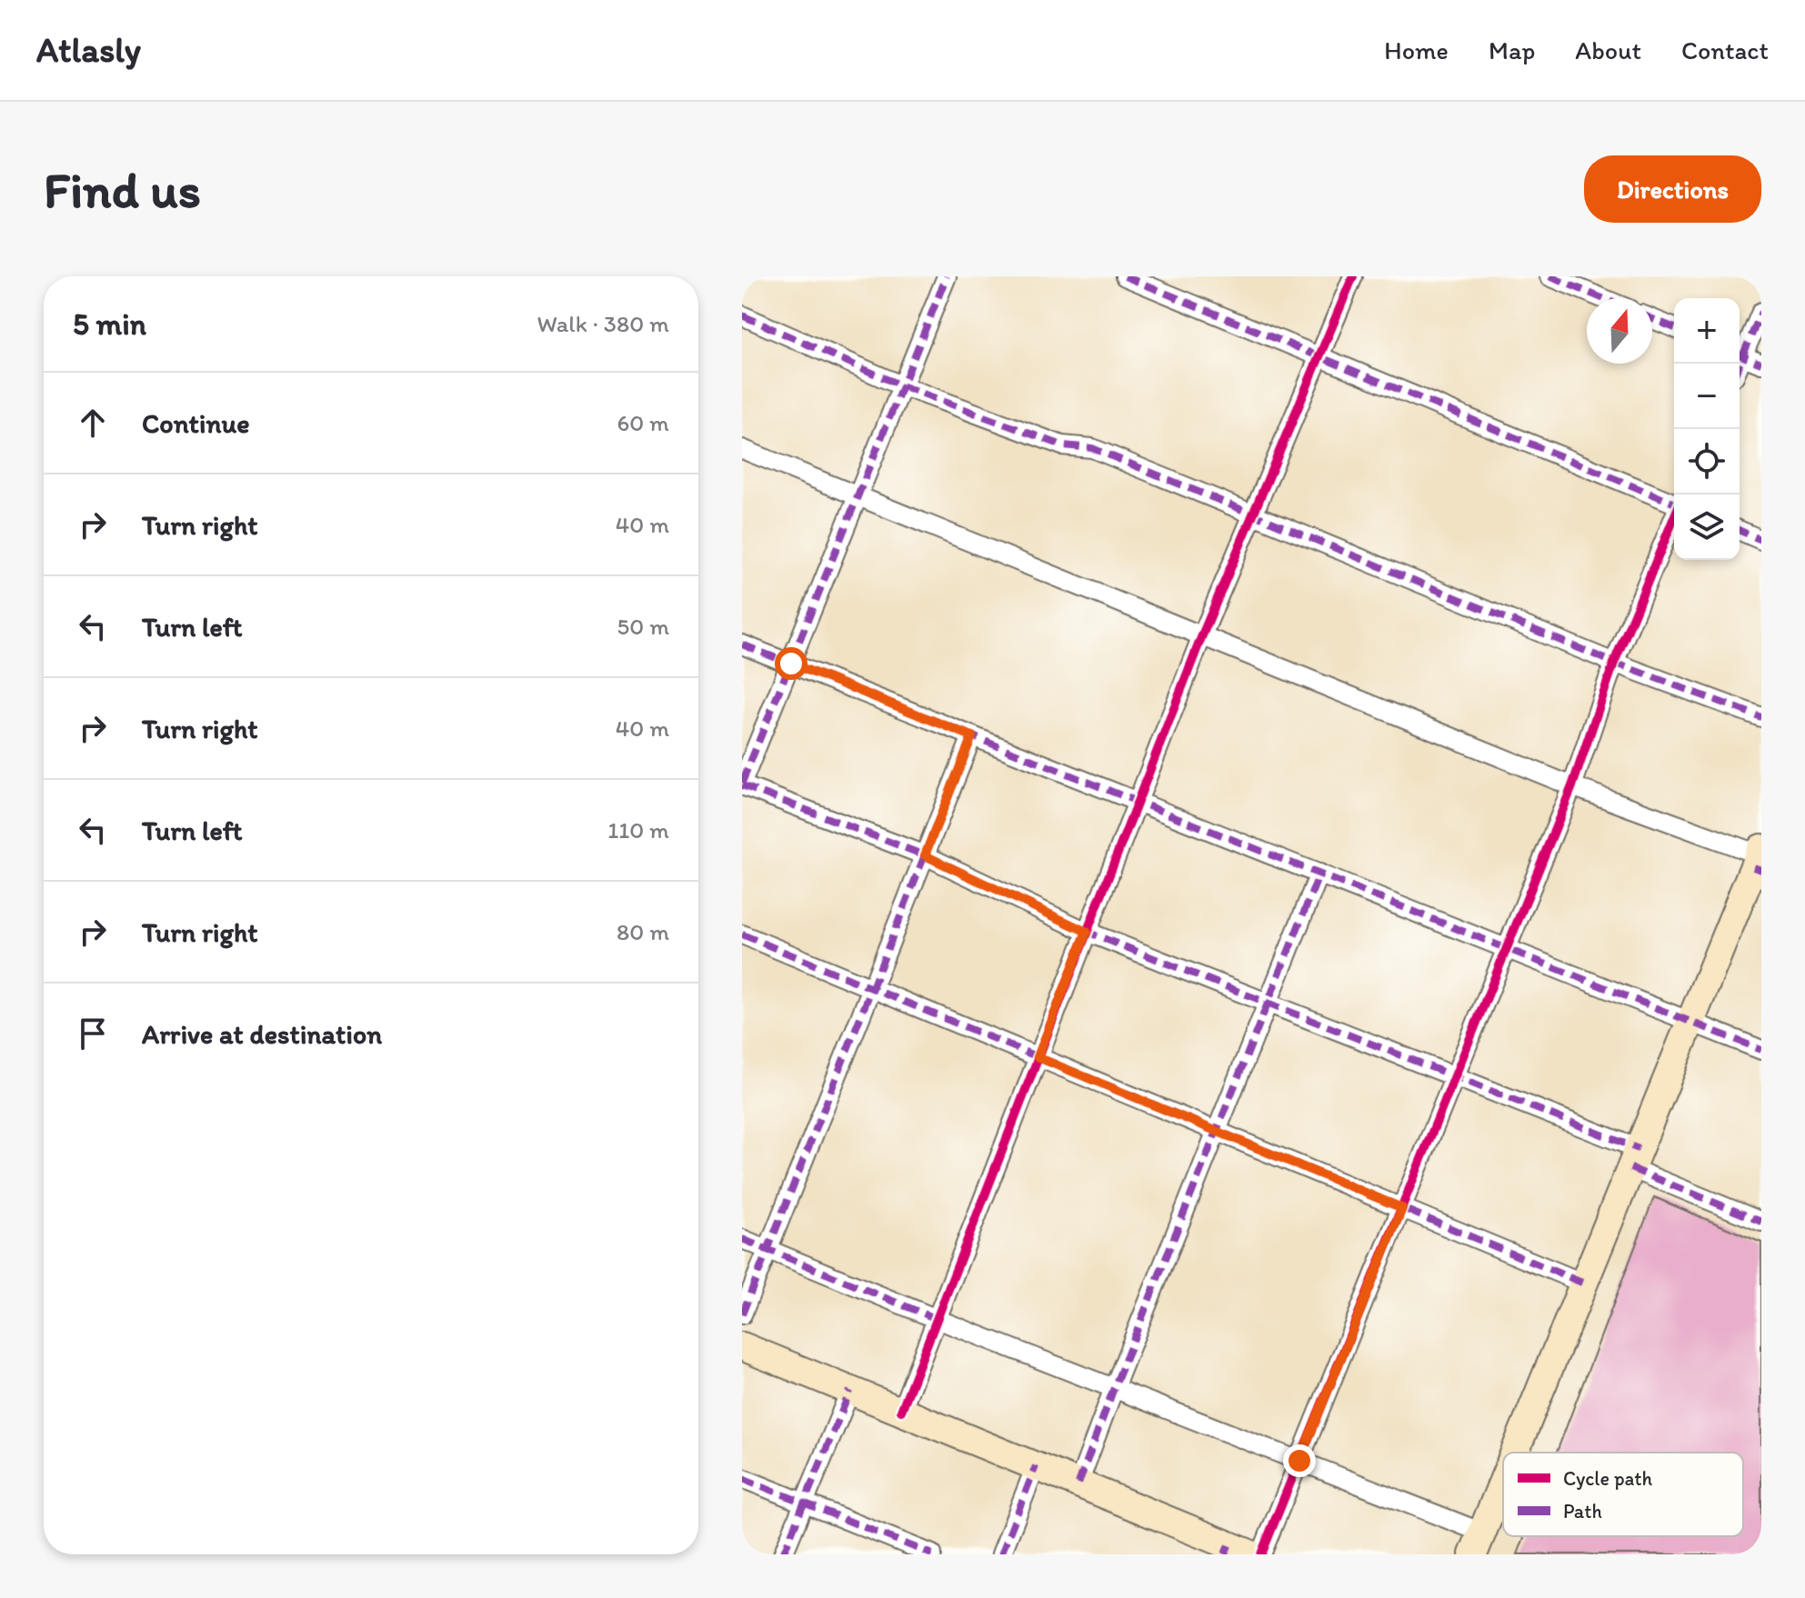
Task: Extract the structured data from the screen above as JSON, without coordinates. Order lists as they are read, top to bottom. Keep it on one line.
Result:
{"legend":["Cycle path","Path"],"north":"top","page":{"header":"Atlasly","nav":["Home","Map","About","Contact"],"buttons":"Directions","title":"Find us","heading":["5 min","Walk · 380 m"],"map_buttons":["+","−"],"list":[["Continue","60 m"],["Turn right","40 m"],["Turn left","50 m"],["Turn right","40 m"],["Turn left","110 m"],["Turn right","80 m"],"Arrive at destination"]}}
